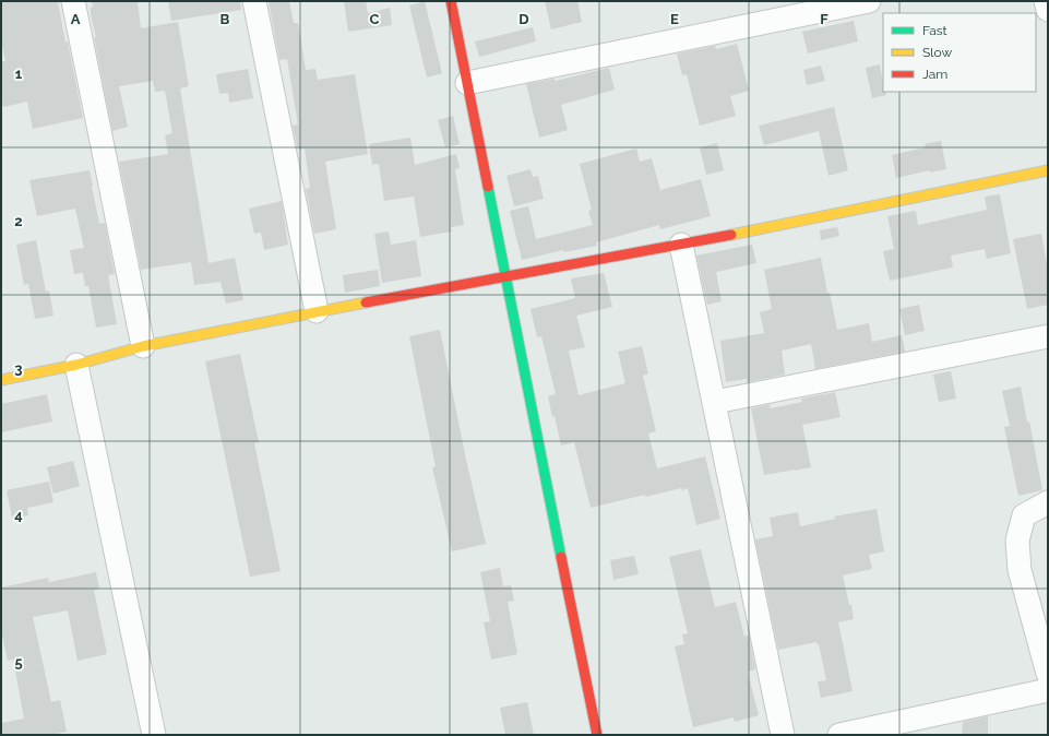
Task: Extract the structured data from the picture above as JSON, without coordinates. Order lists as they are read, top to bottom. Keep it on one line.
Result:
{"legend":["Fast","Slow","Jam"],"grid":{"columns":["A","B","C","D","E","F"],"rows":["1","2","3","4","5"]}}
